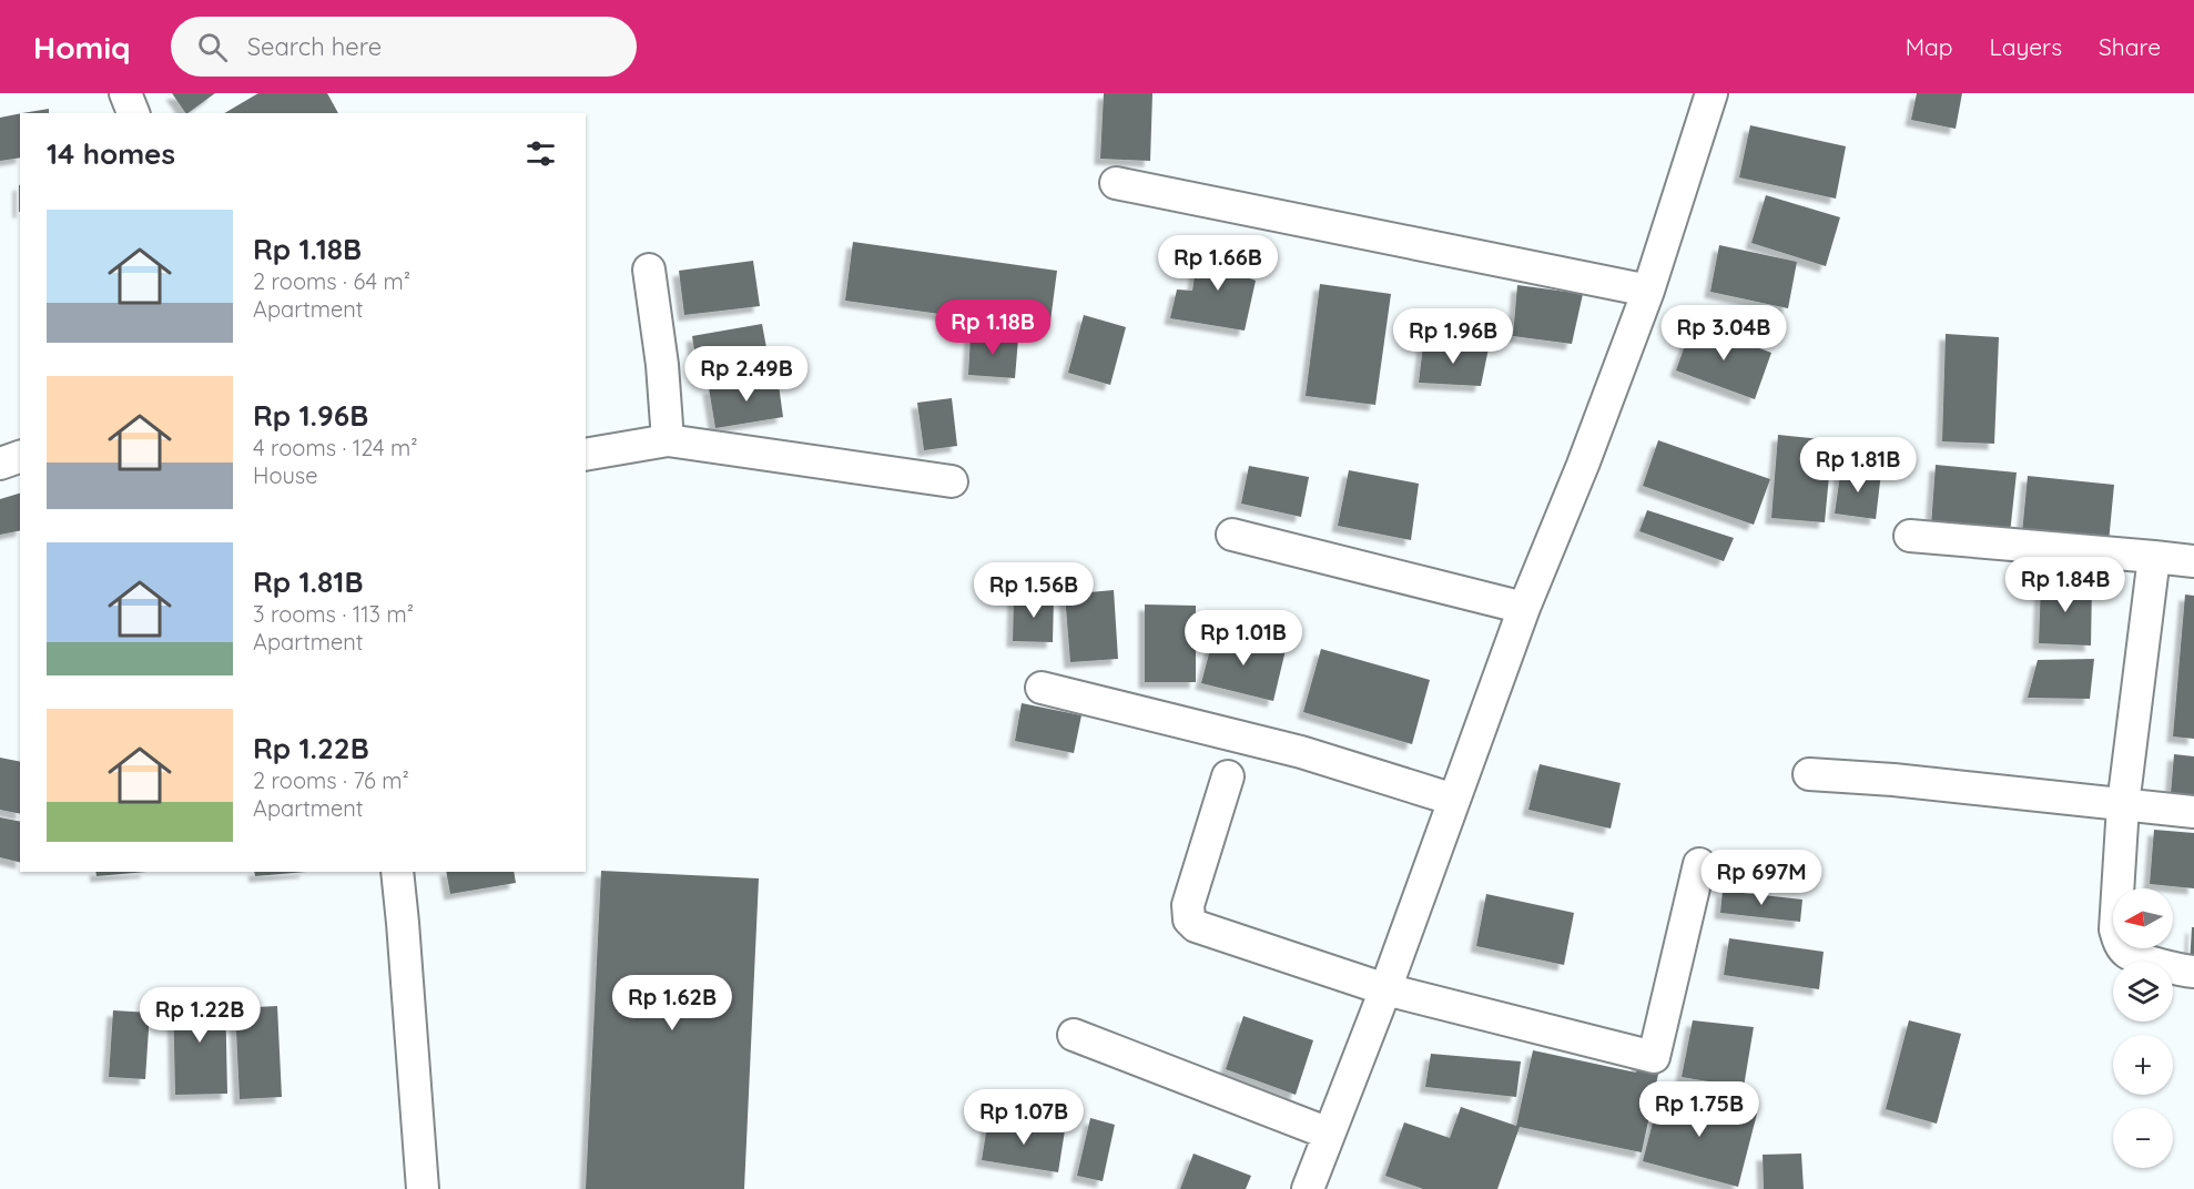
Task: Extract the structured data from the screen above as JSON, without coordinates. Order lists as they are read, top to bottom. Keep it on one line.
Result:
{"north":"left","page":{"header":"Homiq","search":"Search here","nav":["Map","Layers","Share"],"heading":"14 homes","list":[{"name":"Rp 1.18B","note":"2 rooms · 64 m² · Apartment"},{"name":"Rp 1.96B","note":"4 rooms · 124 m² · House"},{"name":"Rp 1.81B","note":"3 rooms · 113 m² · Apartment"},{"name":"Rp 1.22B","note":"2 rooms · 76 m² · Apartment"}],"price":["Rp 1.66B","Rp 1.18B","Rp 3.04B","Rp 1.96B","Rp 2.49B","Rp 1.81B","Rp 1.84B","Rp 1.56B","Rp 1.01B","Rp 697M","Rp 1.62B","Rp 1.22B","Rp 1.75B","Rp 1.07B"],"map_buttons":["+","−"]}}
